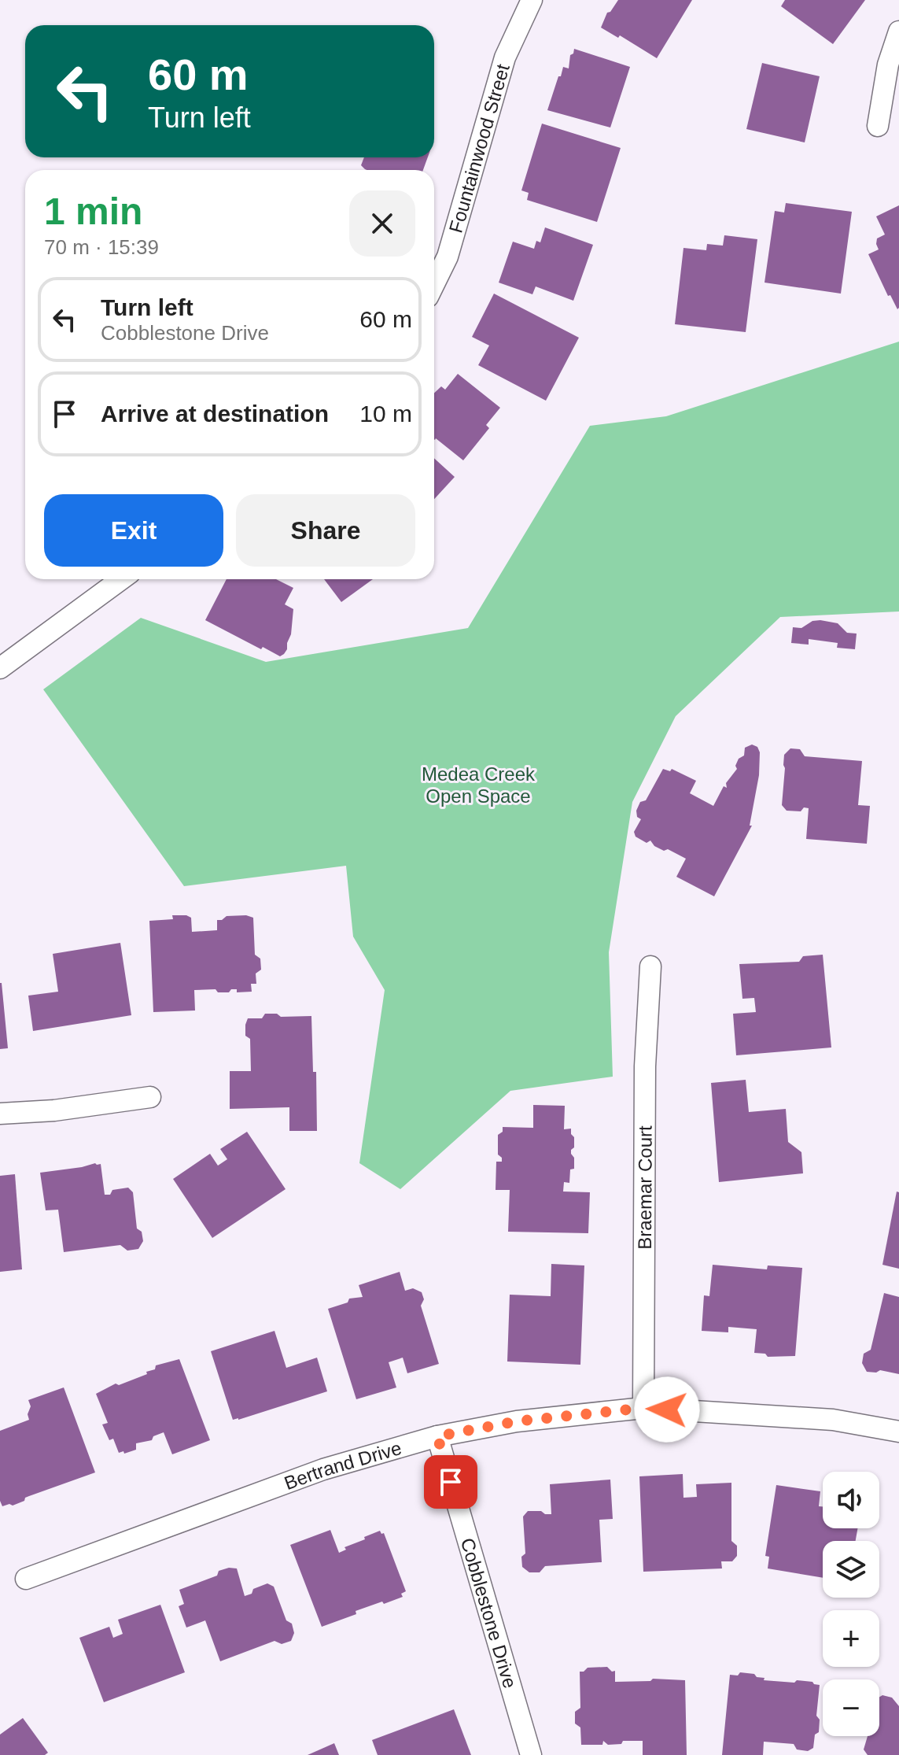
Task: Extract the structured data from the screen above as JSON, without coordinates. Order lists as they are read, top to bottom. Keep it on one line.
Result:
{"streets":{"street":["Fountainwood Street","Braemar Court","Bertrand Drive","Cobblestone Drive"]},"crossings":[["Braemar Court","Bertrand Drive"],["Bertrand Drive","Cobblestone Drive"]],"parks":["Medea Creek Open Space"],"page":{"turn":["60 m","Turn left"],"heading":["1 min","70 m · 15:39"],"list":[{"name":"Turn left","note":"Cobblestone Drive","value":"60 m"},{"name":"Arrive at destination","value":"10 m"}],"buttons":["Exit","Share"],"map_buttons":["+","−"]}}
